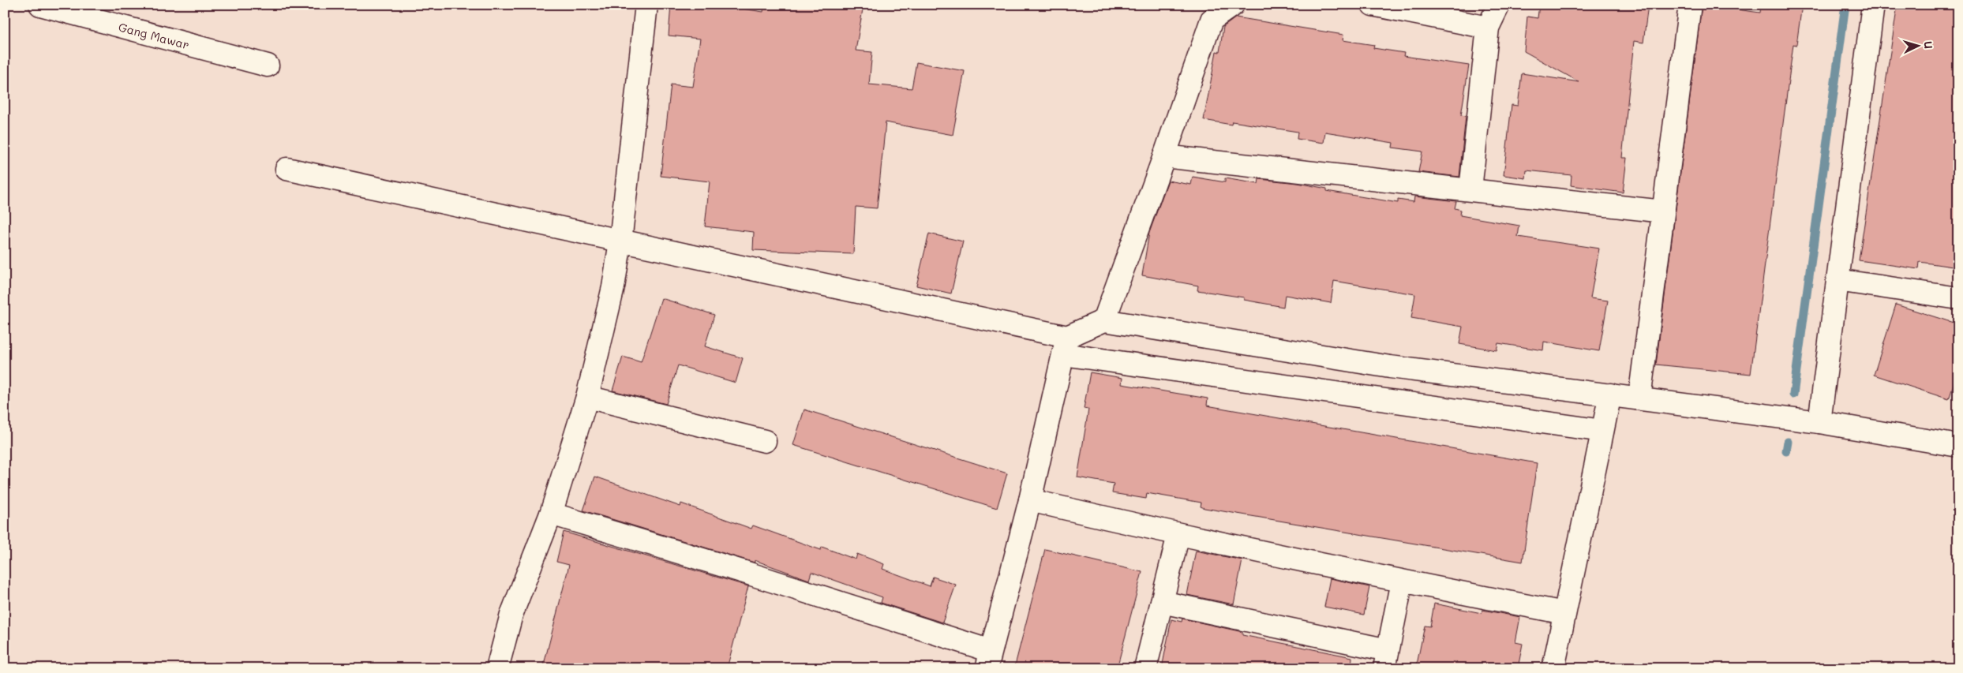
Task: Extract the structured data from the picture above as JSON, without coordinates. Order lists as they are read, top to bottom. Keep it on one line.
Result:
{"streets":{"street":["Gang Mawar"]},"north":"right"}
